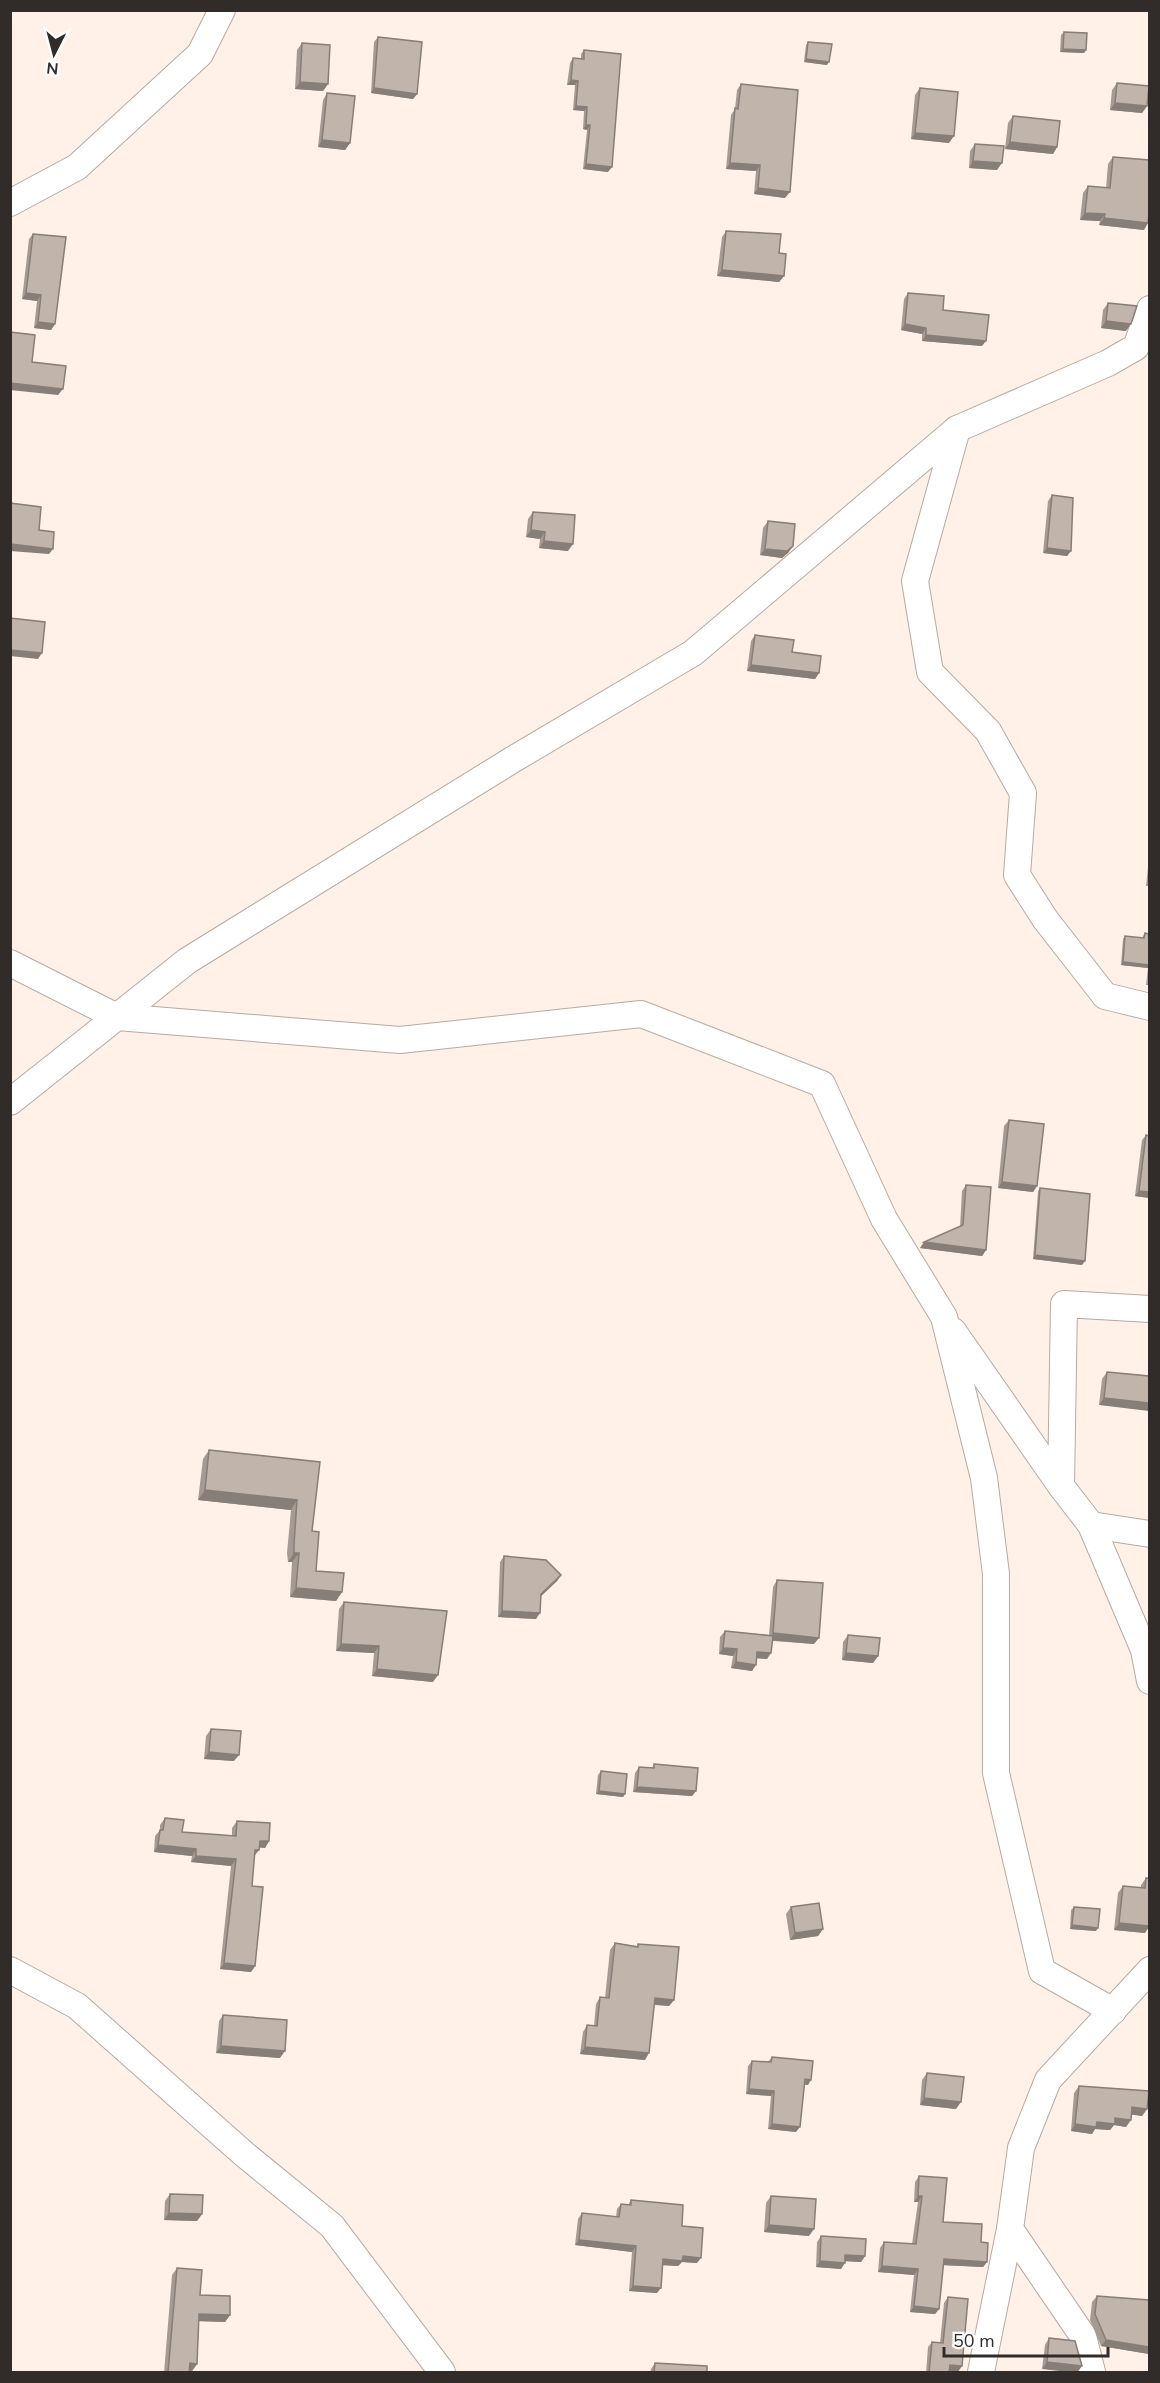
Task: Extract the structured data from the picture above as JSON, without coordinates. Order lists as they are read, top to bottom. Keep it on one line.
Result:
{"scale_bar":"50 m","north":"bottom"}
